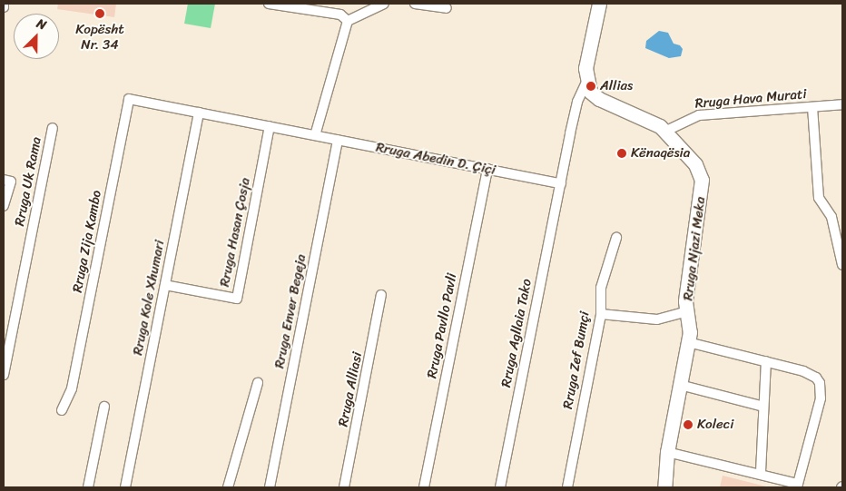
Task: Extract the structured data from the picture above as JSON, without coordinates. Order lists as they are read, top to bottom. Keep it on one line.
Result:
{"streets":{"main road":["Rruga Njazi Meka"],"street":["Rruga Hava Murati","Rruga Abedin D. Çiçi","Rruga Uk Rama","Rruga Hasan Çosja","Rruga Zija Kambo","Rruga Kole Xhumari","Rruga Enver Begeja","Rruga Pavllo Pavli","Rruga Agllaia Tako","Rruga Zef Bumçi","Rruga Alliasi"]},"crossings":[["Rruga Hava Murati","Rruga Njazi Meka"],["Rruga Abedin D. Çiçi","Rruga Hasan Çosja"],["Rruga Abedin D. Çiçi","Rruga Zija Kambo"],["Rruga Abedin D. Çiçi","Rruga Kole Xhumari"],["Rruga Abedin D. Çiçi","Rruga Enver Begeja"],["Rruga Abedin D. Çiçi","Rruga Pavllo Pavli"],["Rruga Abedin D. Çiçi","Rruga Agllaia Tako"],["Rruga Hasan Çosja","Rruga Kole Xhumari"],["Rruga Njazi Meka","Rruga Zef Bumçi"]],"places":["Kopësht Nr. 34","Allias","Kënaqësia","Koleci"],"north":"top right"}
